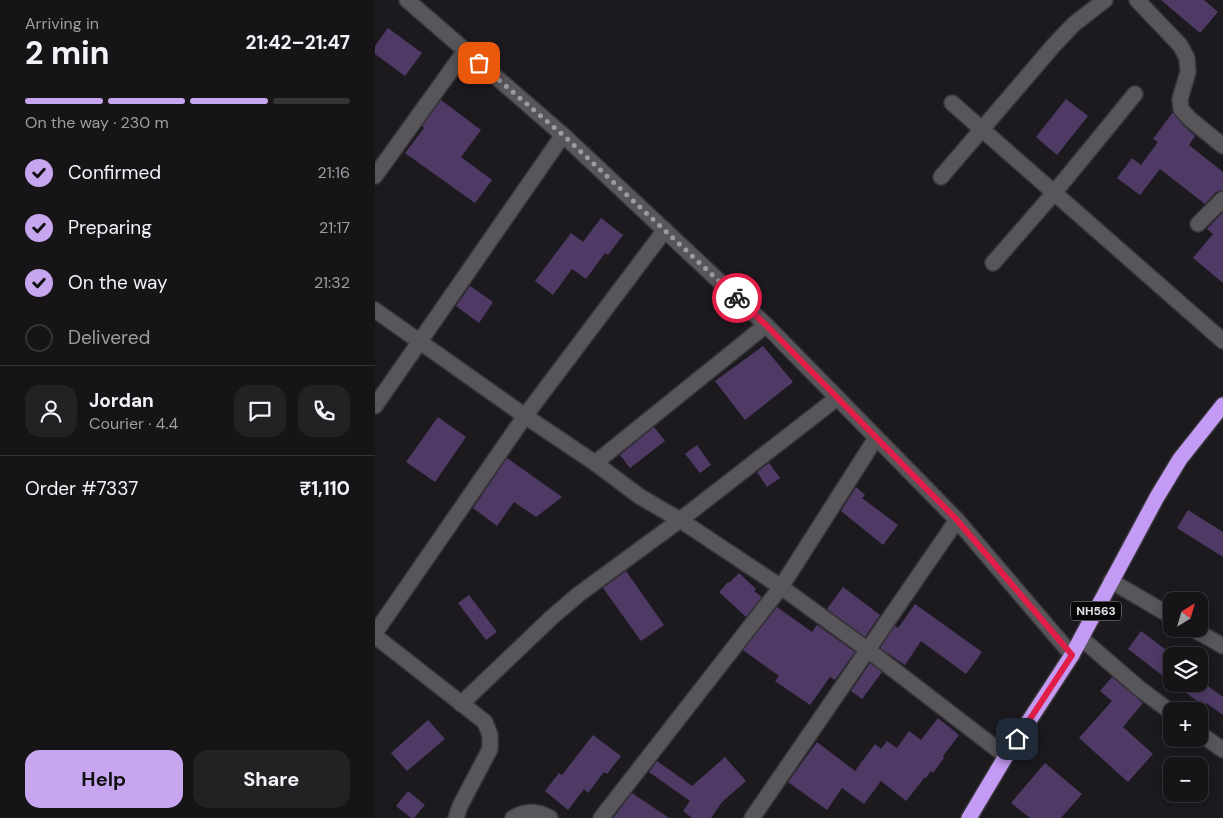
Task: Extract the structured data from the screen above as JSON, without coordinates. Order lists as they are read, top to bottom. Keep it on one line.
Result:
{"streets":{"highway":["NH563"]},"north":"top right","page":{"heading":["2 min","Arriving in","21:42–21:47"],"panel":["Jordan","Courier · 4.4","Order #7337","₹1,110"],"bar":"On the way · 230 m","list":[["Confirmed","21:16"],["Preparing","21:17"],["On the way","21:32"],"Delivered"],"map_buttons":["+","−"],"buttons":["Help","Share"]}}
